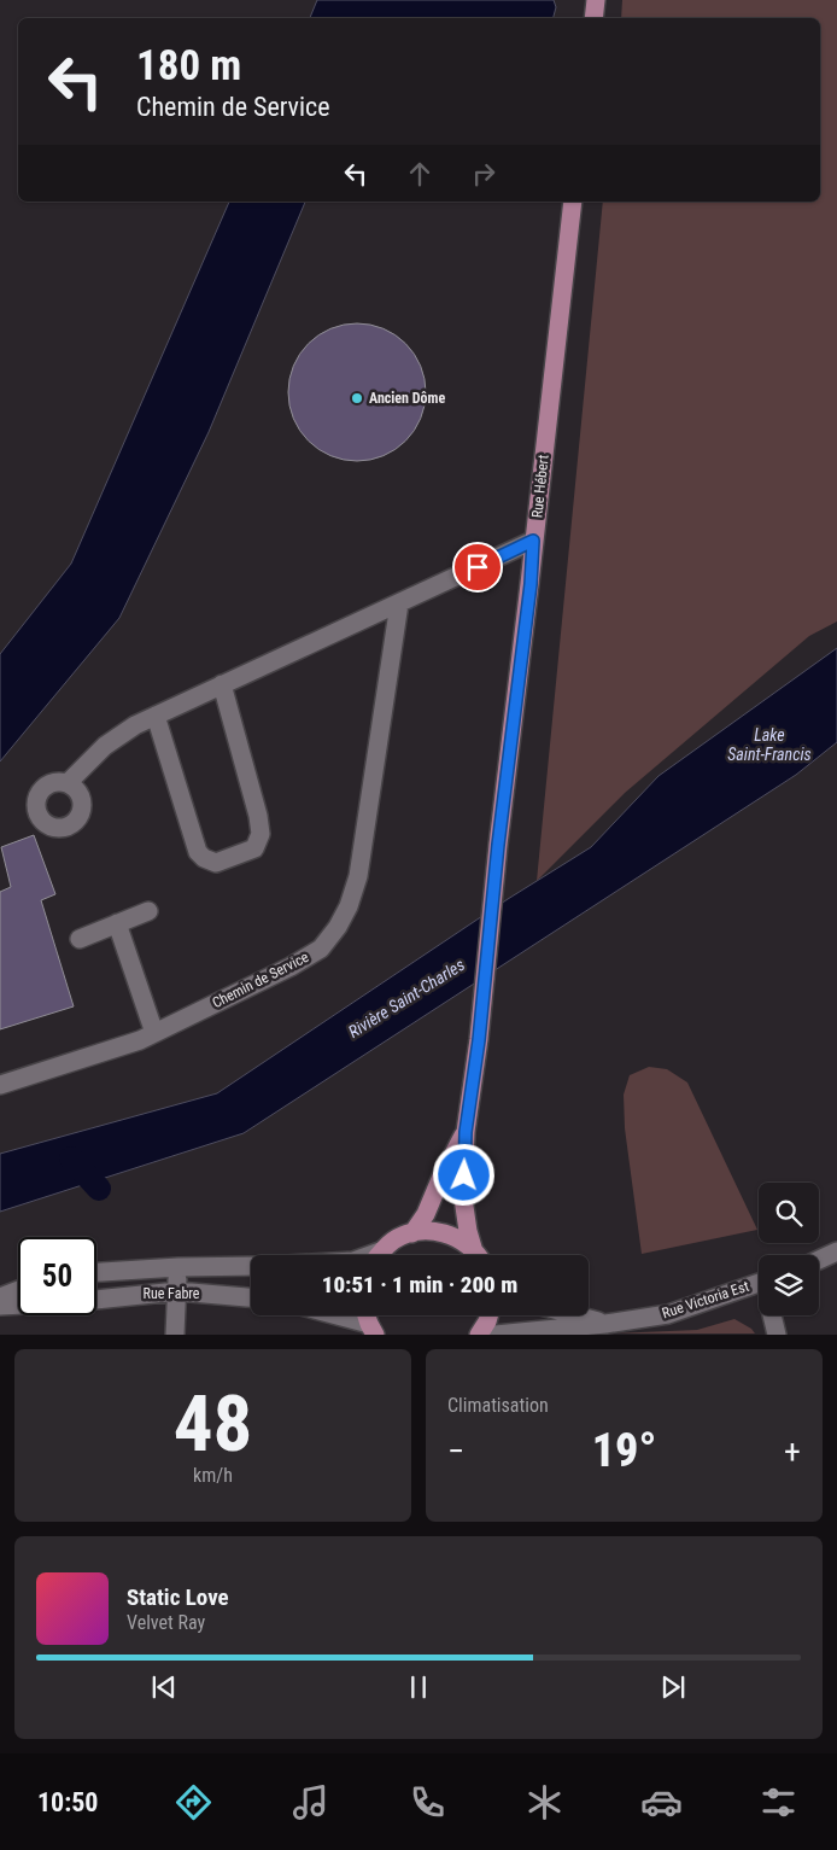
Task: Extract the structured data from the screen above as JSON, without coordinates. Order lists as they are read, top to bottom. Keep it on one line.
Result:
{"streets":{"main road":["Rue Hébert"],"street":["Chemin de Service","Rue Fabre","Rue Victoria Est"]},"water":["Lake Saint-Francis","Rivière Saint-Charles"],"places":["Ancien Dôme"],"page":{"turn":["180 m","Chemin de Service"],"limit":"50","trip":"10:51 · 1 min · 200 m","tile":[["48","km/h"],"Climatisation"],"heat":["−","19°","+"],"song":["Static Love","Velvet Ray"],"tabs":"10:50"}}
